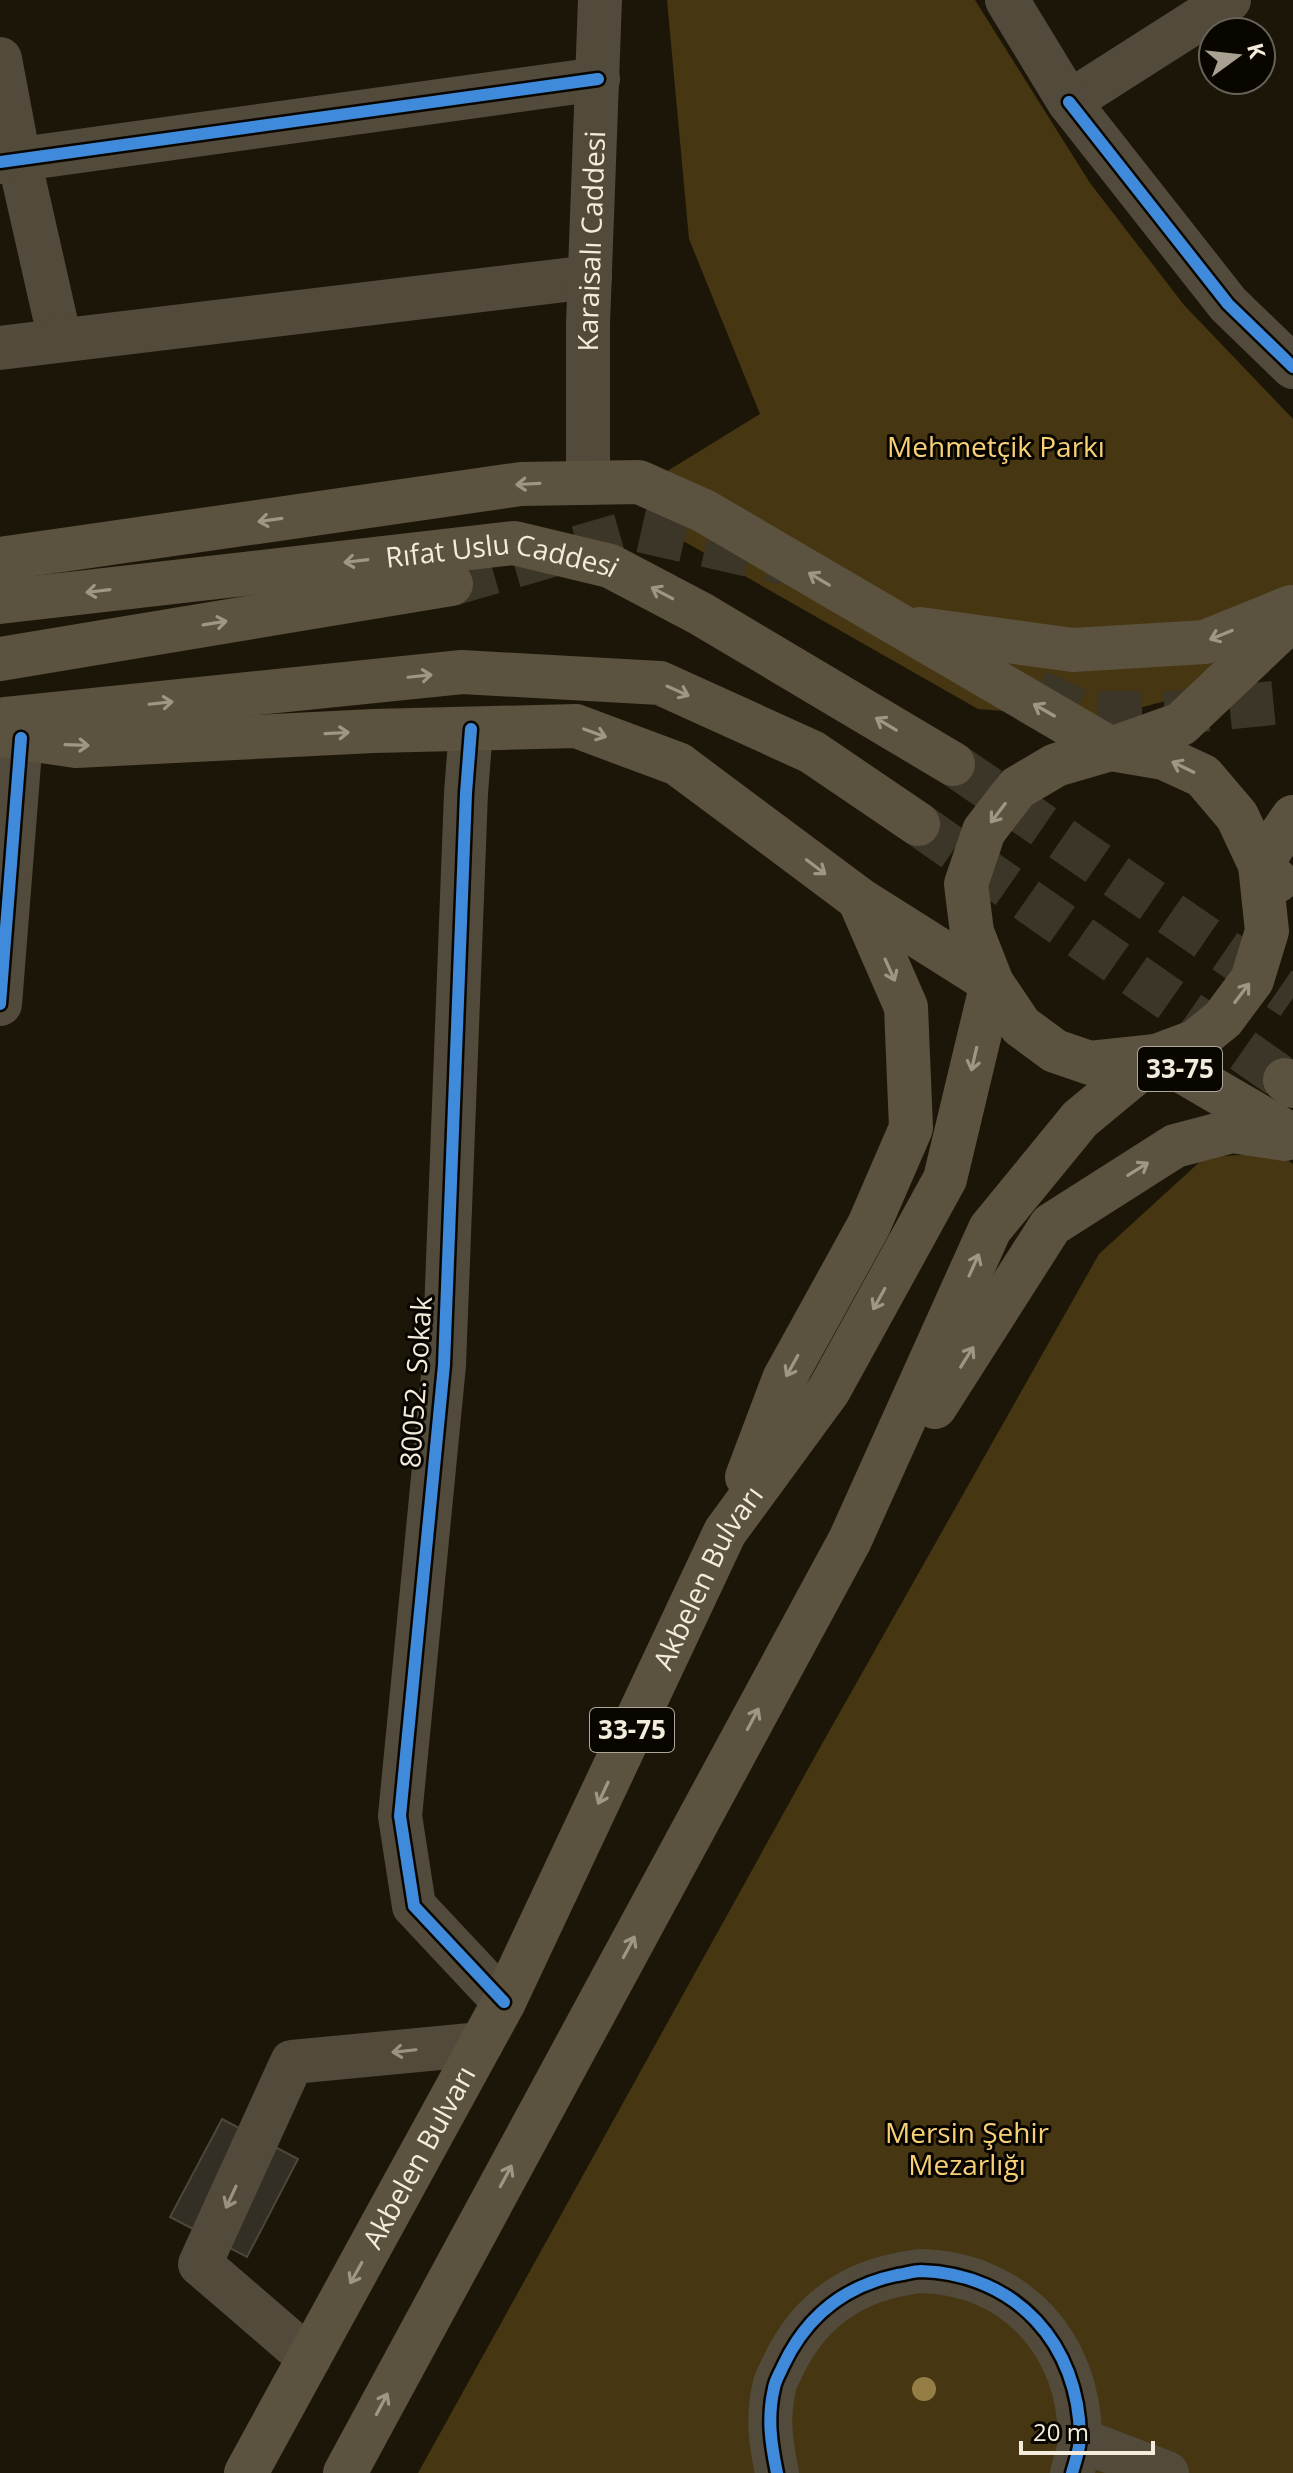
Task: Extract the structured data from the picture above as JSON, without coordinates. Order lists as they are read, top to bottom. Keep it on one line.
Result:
{"streets":{"main road":["Rıfat Uslu Caddesi","33-75","Akbelen Bulvarı"],"street":["Karaisalı Caddesi","80052. Sokak"]},"crossings":[["33-75","Akbelen Bulvarı"],["80052. Sokak","Akbelen Bulvarı"]],"parks":["Mehmetçik Parkı","Mersin Şehir Mezarlığı"],"scale_bar":"20 m","north":"right"}
